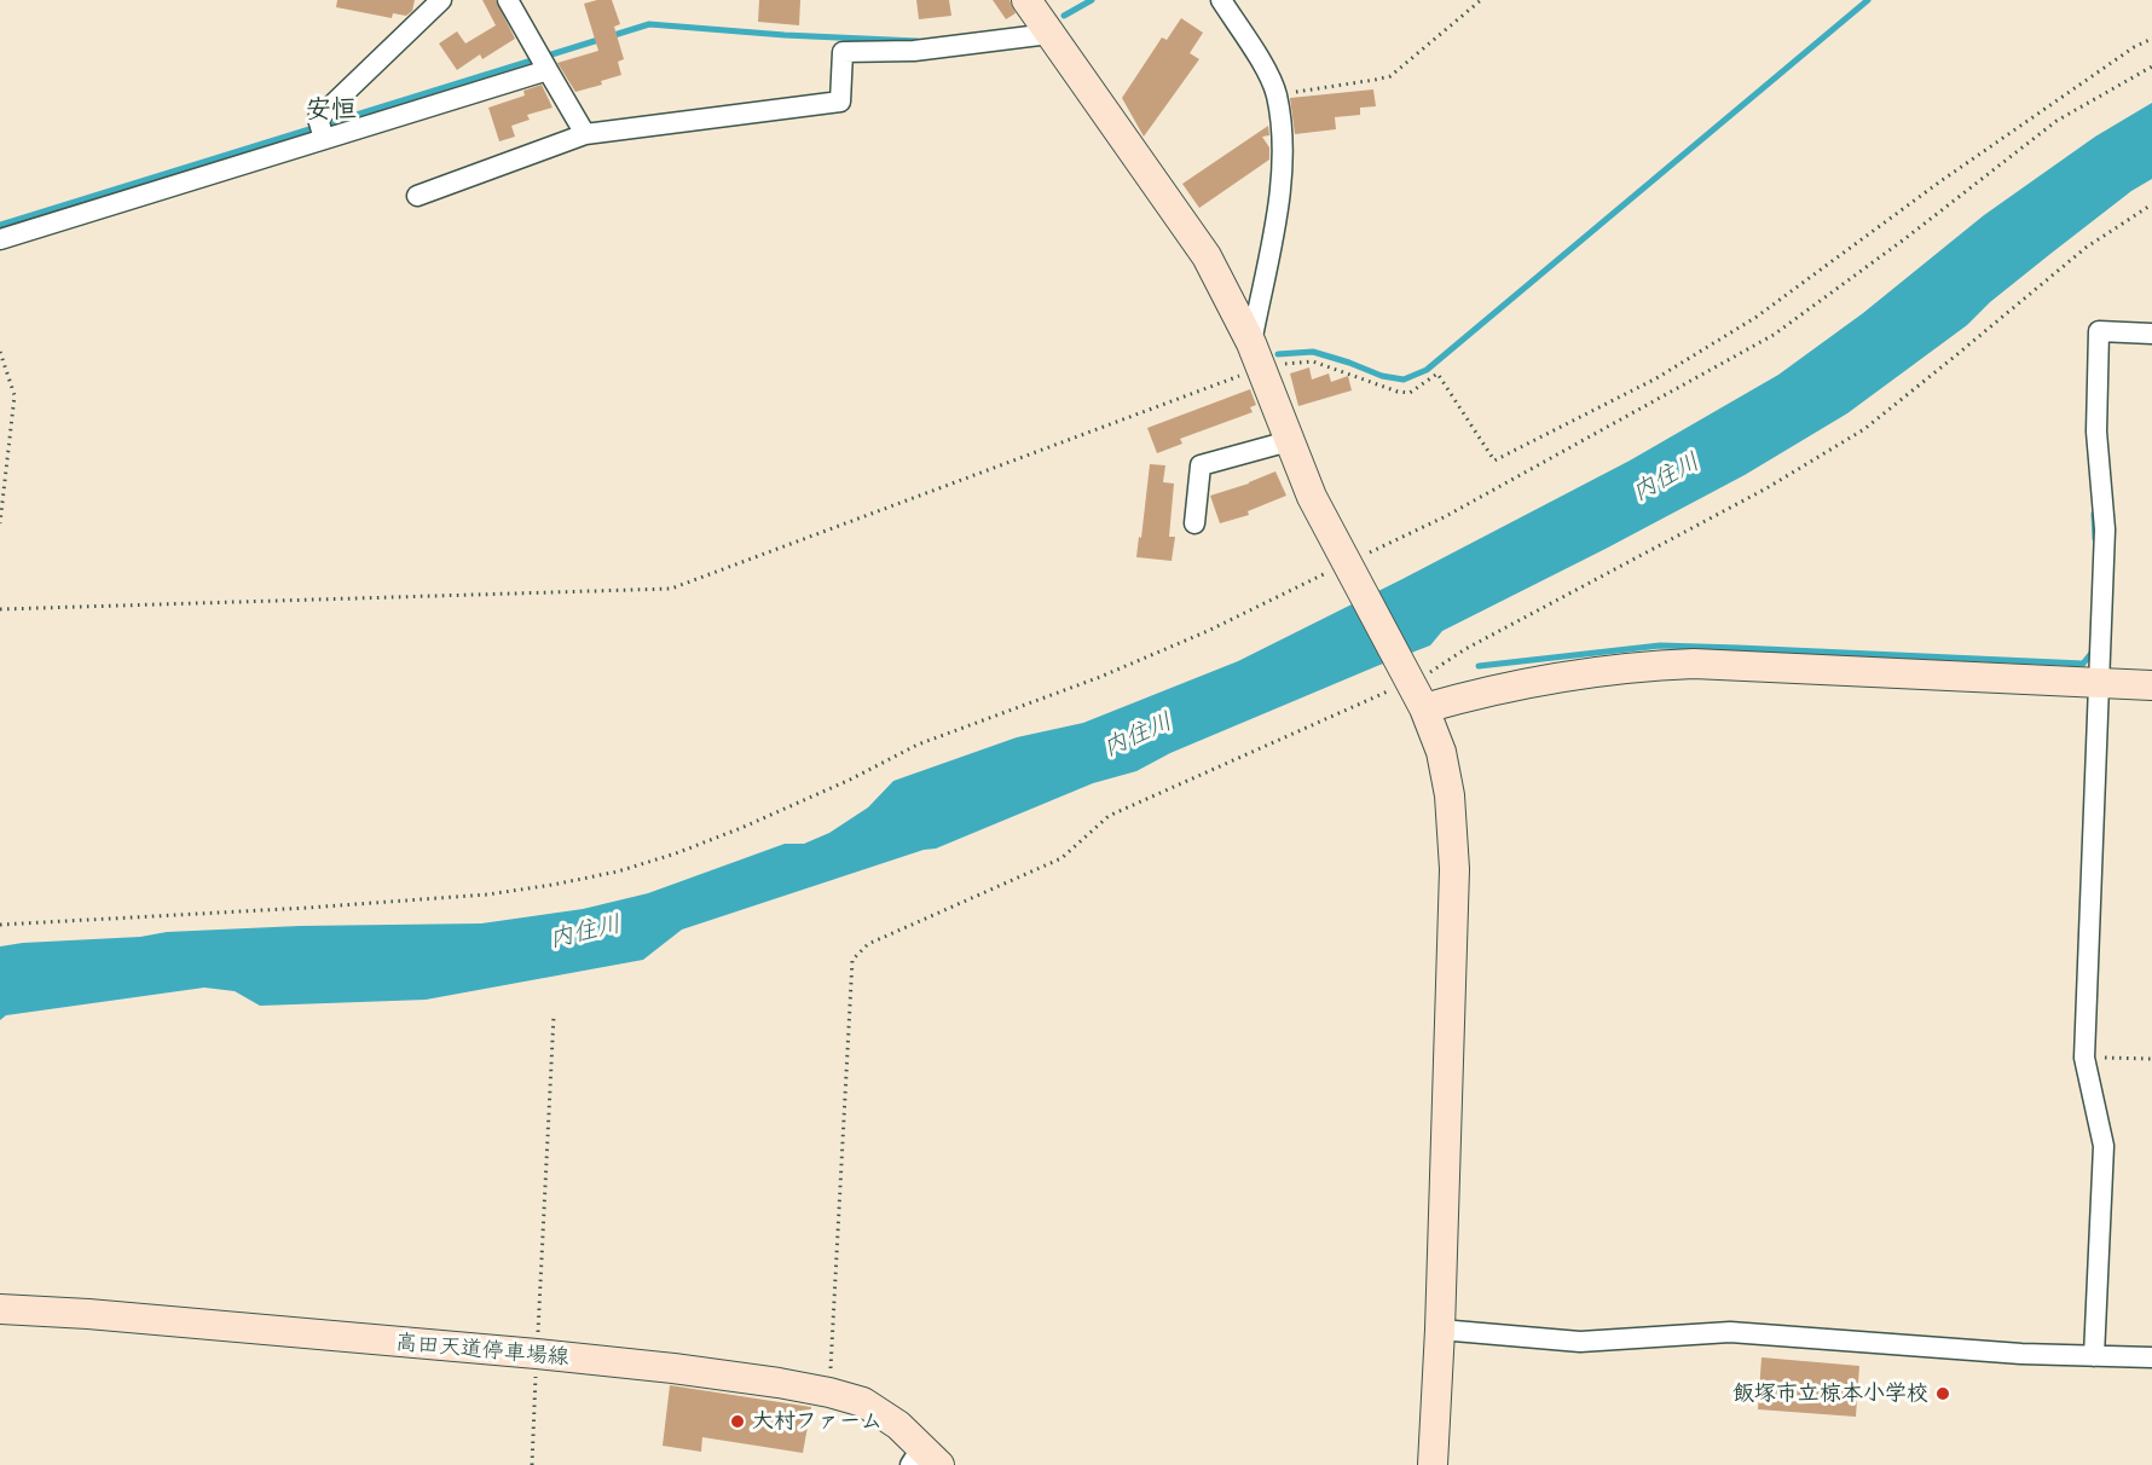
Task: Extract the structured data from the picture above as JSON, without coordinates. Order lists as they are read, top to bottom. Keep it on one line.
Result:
{"streets":{"street":["高田天道停車場線"]},"districts":["安恒"],"water":["内住川"],"places":["飯塚市立椋本小学校","大村ファーム"]}
